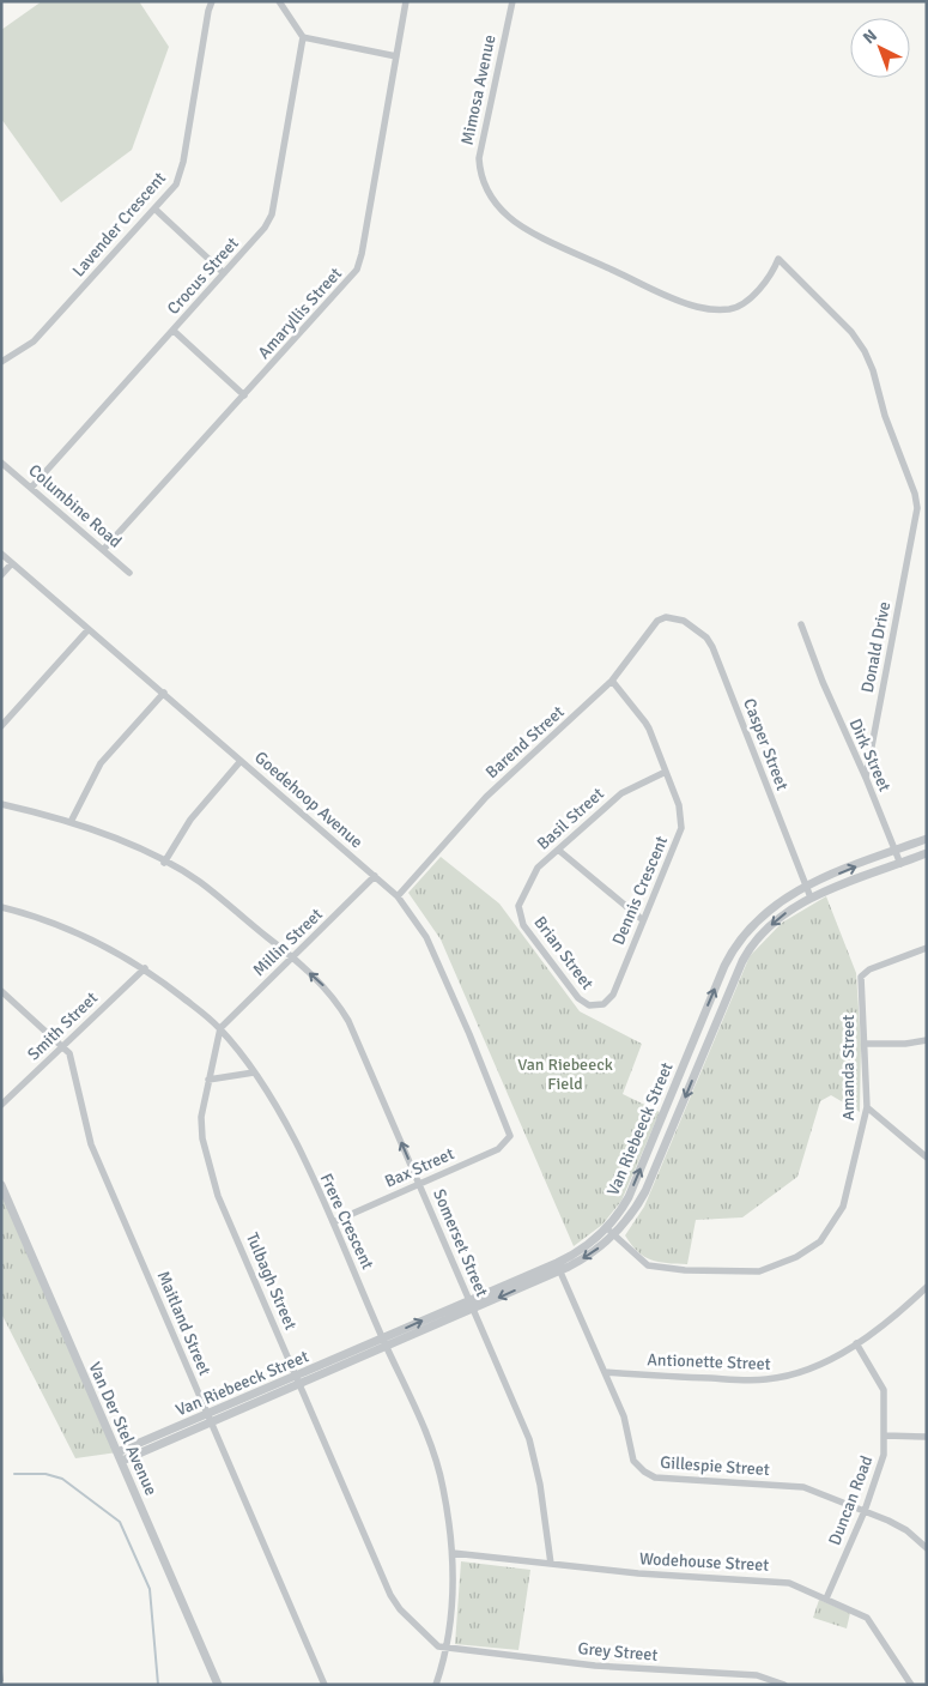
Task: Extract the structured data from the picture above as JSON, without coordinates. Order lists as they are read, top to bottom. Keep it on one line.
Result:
{"streets":{"street":["Mimosa Avenue","Lavender Crescent","Crocus Street","Amaryllis Street","Columbine Road","Donald Drive","Barend Street","Casper Street","Dirk Street","Goedehoop Avenue","Basil Street","Dennis Crescent","Millin Street","Brian Street","Smith Street","Amanda Street","Van Riebeeck Street","Bax Street","Frere Crescent","Somerset Street","Tulbagh Street","Maitland Street","Antionette Street","Van Der Stel Avenue","Gillespie Street","Duncan Road","Wodehouse Street","Grey Street"]},"crossings":[["Mimosa Avenue","Donald Drive"],["Crocus Street","Columbine Road"],["Amaryllis Street","Columbine Road"],["Donald Drive","Dirk Street"],["Barend Street","Casper Street"],["Barend Street","Goedehoop Avenue"],["Barend Street","Dennis Crescent"],["Casper Street","Van Riebeeck Street"],["Dirk Street","Van Riebeeck Street"],["Goedehoop Avenue","Millin Street"],["Goedehoop Avenue","Bax Street"],["Basil Street","Dennis Crescent"],["Basil Street","Brian Street"],["Dennis Crescent","Brian Street"],["Millin Street","Frere Crescent"],["Millin Street","Somerset Street"],["Millin Street","Tulbagh Street"],["Smith Street","Frere Crescent"],["Smith Street","Maitland Street"],["Amanda Street","Van Riebeeck Street"],["Van Riebeeck Street","Frere Crescent"],["Van Riebeeck Street","Somerset Street"],["Van Riebeeck Street","Tulbagh Street"],["Van Riebeeck Street","Maitland Street"],["Van Riebeeck Street","Van Der Stel Avenue"],["Van Riebeeck Street","Gillespie Street"],["Bax Street","Frere Crescent"],["Bax Street","Somerset Street"],["Frere Crescent","Tulbagh Street"],["Frere Crescent","Wodehouse Street"],["Frere Crescent","Grey Street"],["Somerset Street","Wodehouse Street"],["Tulbagh Street","Grey Street"],["Antionette Street","Gillespie Street"],["Antionette Street","Duncan Road"],["Gillespie Street","Duncan Road"],["Duncan Road","Wodehouse Street"]],"parks":["Van Riebeeck Field"],"north":"top left"}
